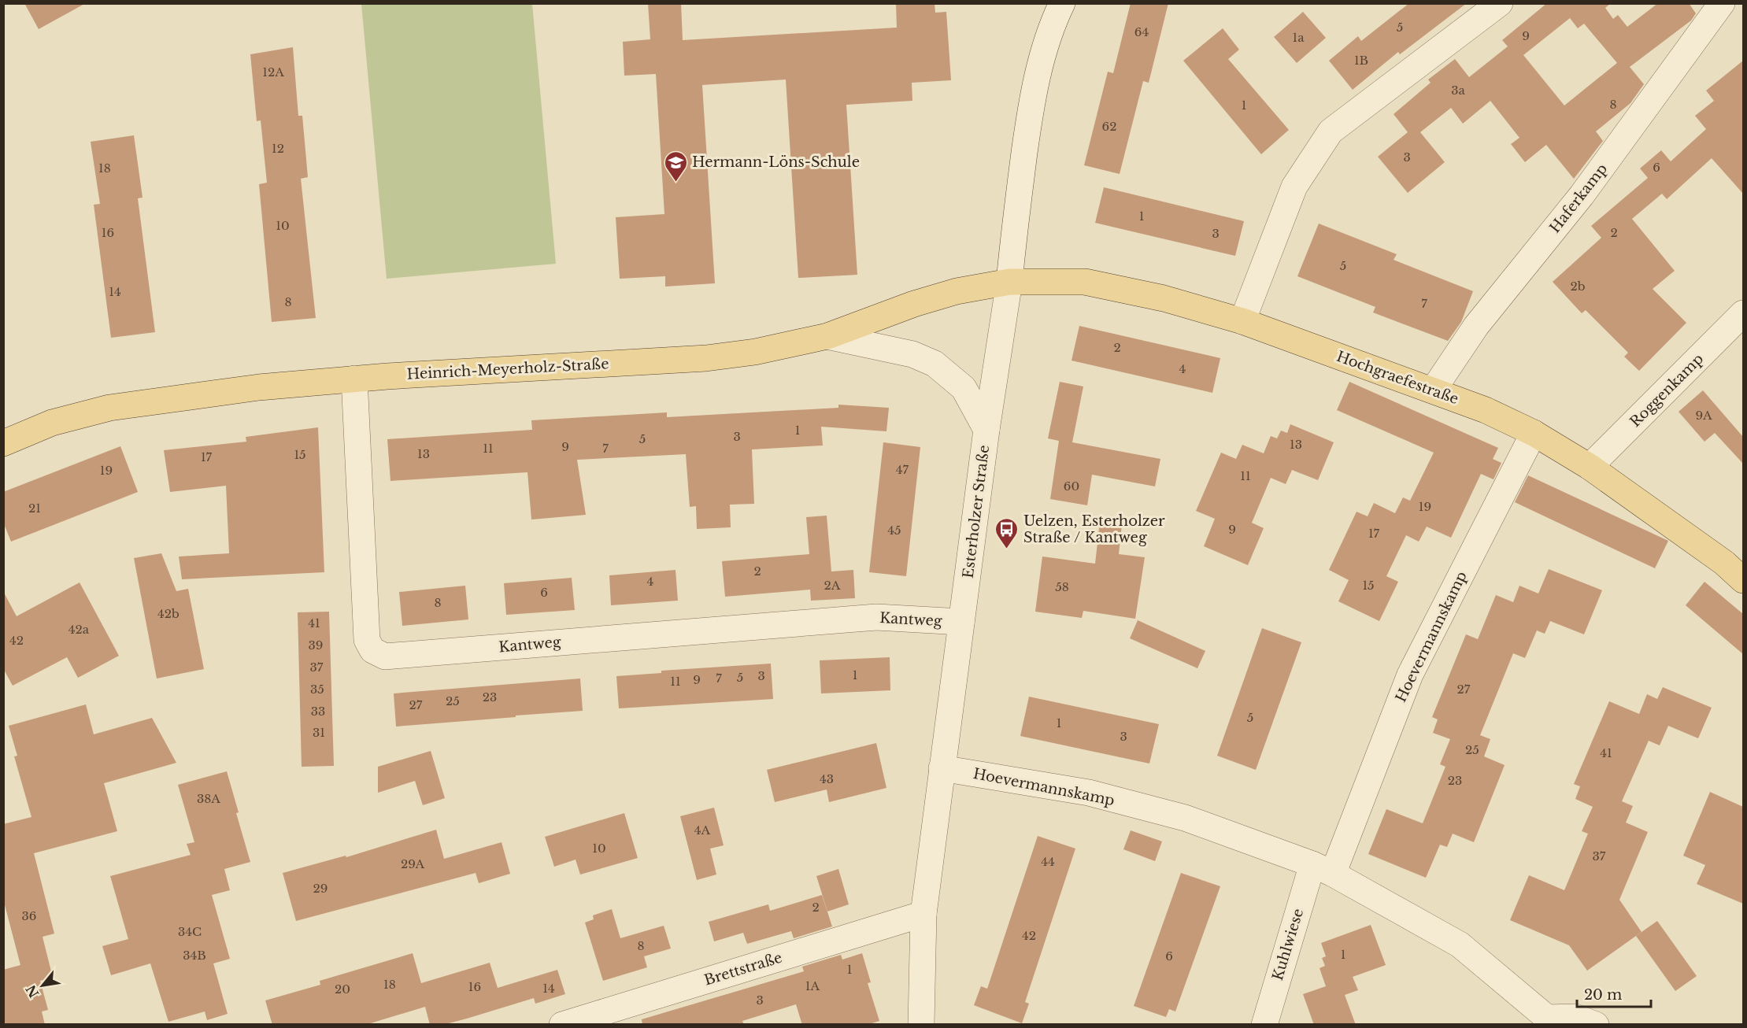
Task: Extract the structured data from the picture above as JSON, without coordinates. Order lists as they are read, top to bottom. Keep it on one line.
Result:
{"streets":{"main road":["Heinrich-Meyerholz-Straße","Hochgraefestraße"],"street":["Haferkamp","Roggenkamp","Esterholzer Straße","Kantweg","Hoevermannskamp","Kuhlwiese","Brettstraße"]},"crossings":[["Haferkamp","Hochgraefestraße"],["Heinrich-Meyerholz-Straße","Hochgraefestraße"],["Heinrich-Meyerholz-Straße","Esterholzer Straße"],["Heinrich-Meyerholz-Straße","Kantweg"],["Hochgraefestraße","Roggenkamp"],["Hochgraefestraße","Esterholzer Straße"],["Hochgraefestraße","Hoevermannskamp"],["Esterholzer Straße","Kantweg"],["Esterholzer Straße","Hoevermannskamp"],["Esterholzer Straße","Brettstraße"],["Hoevermannskamp","Kuhlwiese"]],"places":{"school or university":["Hermann-Löns-Schule"],"bus stop":["Uelzen, Esterholzer Straße / Kantweg"]},"house_numbers":["5","64","9","1a","1B","12A","3a","8","1","62","12","3","6","18","1","10","16","2","3","5","2b","14","8","7","2","4","9A","1","3","5","13","9","11","7","13","15","17","47","19","11","60","19","21","9","45","17","2","4","2A","15","58","6","8","42b","41","42a","42","39","37","1","3","5","7","9","11","35","27","23","25","27","33","5","1","31","3","25","41","43","23","38A","4A","10","37","44","29A","29","2","36","34C","42","8","1","34B","6","1","18","1A","16","14","20","3"],"scale_bar":"20 m","north":"bottom left"}
